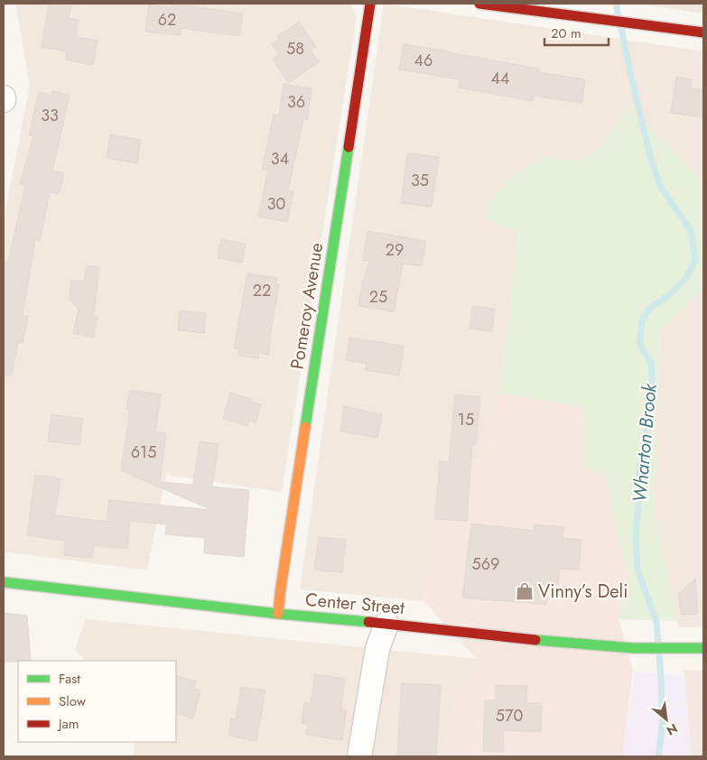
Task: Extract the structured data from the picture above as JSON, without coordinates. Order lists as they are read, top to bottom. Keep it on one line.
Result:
{"streets":{"street":["Pomeroy Avenue","Center Street"]},"crossings":[["Pomeroy Avenue","Center Street"]],"water":["Wharton Brook"],"places":{"shop":["Vinny’s Deli"]},"house_numbers":["62","58","46","44","36","33","34","35","30","29","22","25","15","615","569","570"],"legend":["Fast","Slow","Jam"],"scale_bar":"20 m","north":"bottom right"}
